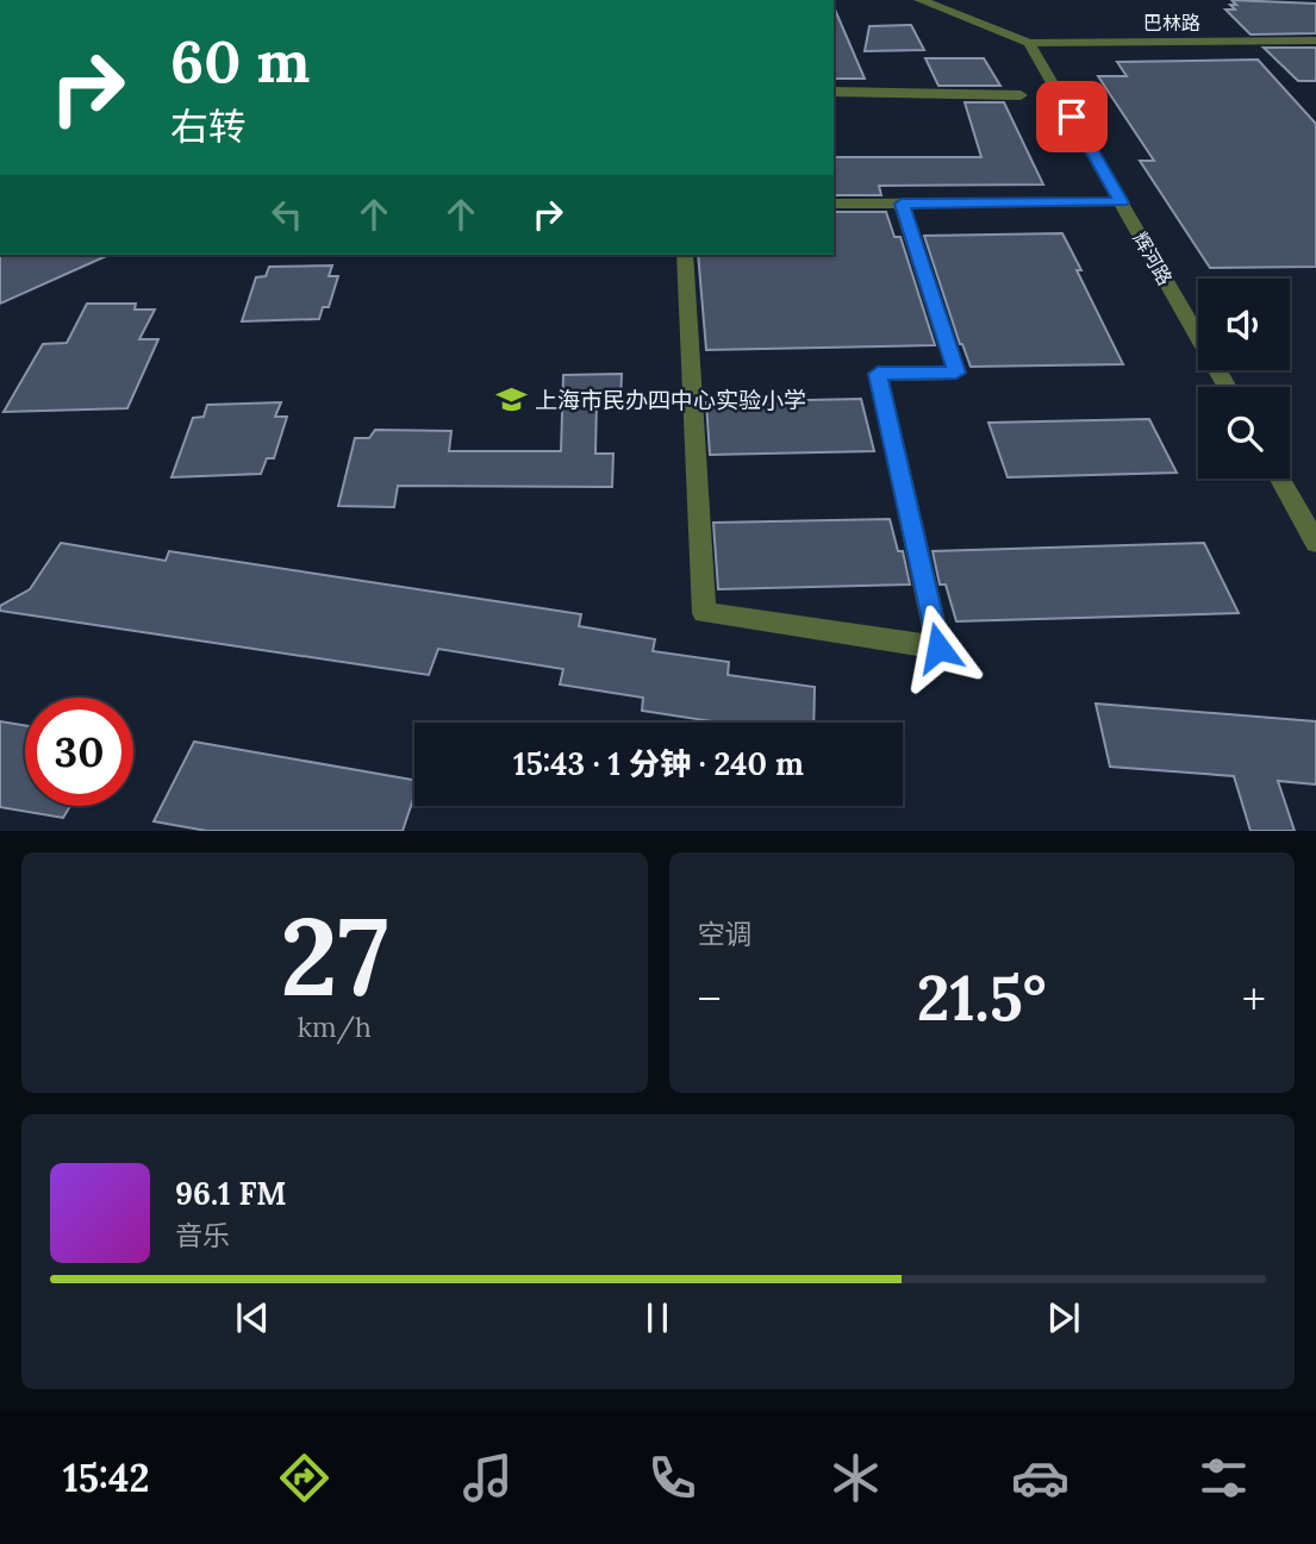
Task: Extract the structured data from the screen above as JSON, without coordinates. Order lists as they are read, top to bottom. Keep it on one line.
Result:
{"streets":{"street":["巴林路","辉河路"]},"crossings":[["巴林路","辉河路"]],"places":{"school or university":["上海市民办四中心实验小学"]},"page":{"turn":["60 m","右转"],"limit":"30","trip":"15:43 · 1 分钟 · 240 m","tile":[["27","km/h"],"空调"],"heat":["−","21.5°","+"],"song":["96.1 FM","音乐"],"tabs":"15:42"}}
